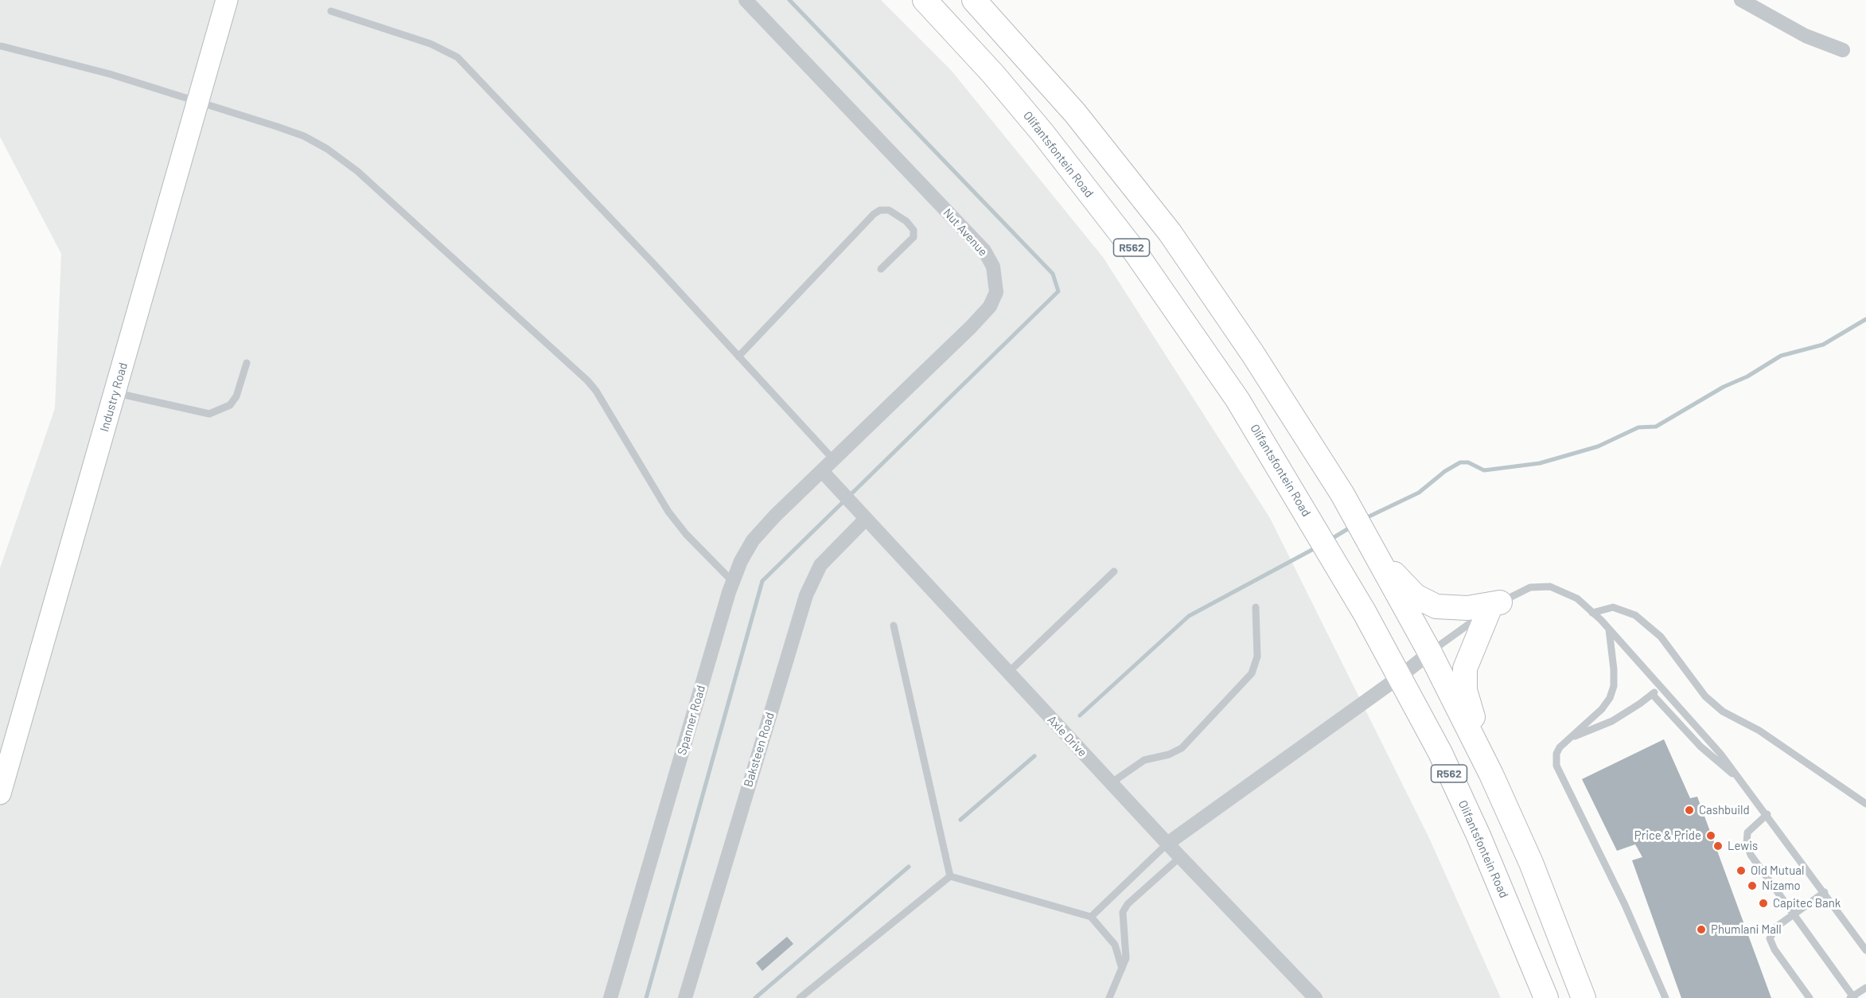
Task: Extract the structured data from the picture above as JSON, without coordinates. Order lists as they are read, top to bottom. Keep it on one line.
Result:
{"streets":{"main road":["Olifantsfontein Road","R562"],"street":["Nut Avenue","Industry Road","Spanner Road","Axle Drive","Baksteen Road"]},"crossings":[["Nut Avenue","Spanner Road"],["Nut Avenue","Axle Drive"],["Spanner Road","Axle Drive"],["Axle Drive","Baksteen Road"]],"places":["Cashbuild","Price & Pride","Lewis","Old Mutual","Nizamo","Capitec Bank","Phumlani Mall"]}
